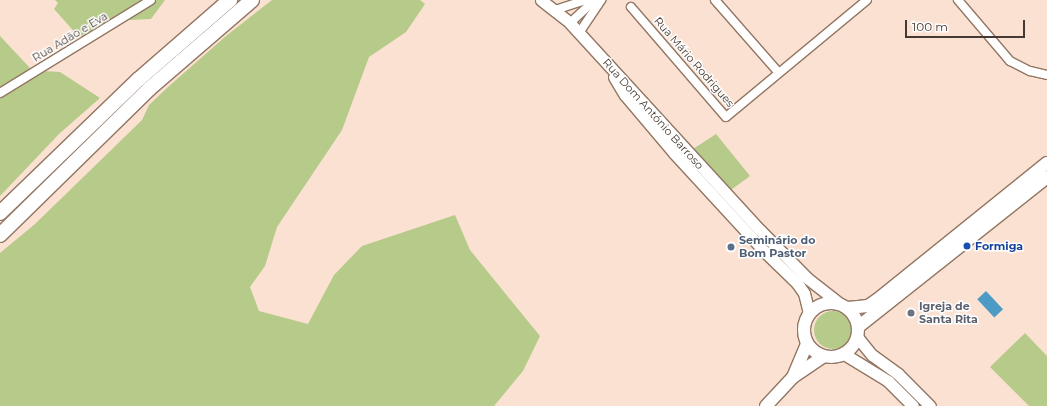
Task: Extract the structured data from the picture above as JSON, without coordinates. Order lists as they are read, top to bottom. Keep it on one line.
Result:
{"streets":{"main road":["Rua Dom António Barroso"],"street":["Rua Adão e Eva","Rua Mário Rodrigues"]},"places":["Formiga","Seminário do Bom Pastor","Igreja de Santa Rita"],"scale_bar":"100 m"}
